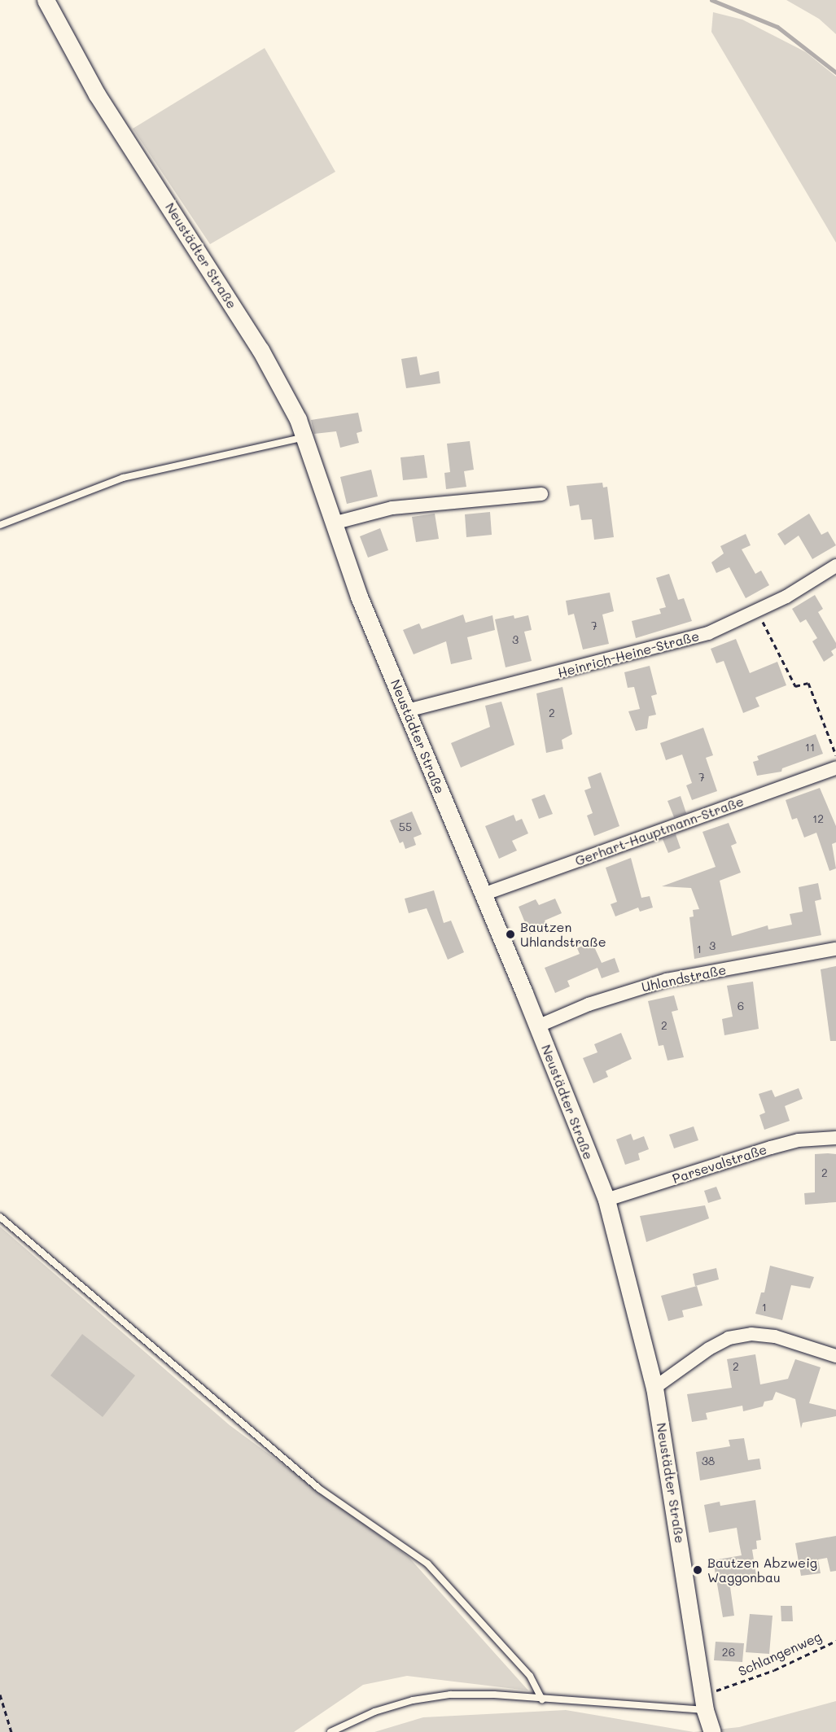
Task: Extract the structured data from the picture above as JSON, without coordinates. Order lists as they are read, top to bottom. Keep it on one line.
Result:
{"streets":{"street":["Neustädter Straße","Heinrich-Heine-Straße","Gerhart-Hauptmann-Straße","Uhlandstraße","Parsevalstraße"],"path":["Schlangenweg"]},"crossings":[["Neustädter Straße","Heinrich-Heine-Straße"],["Neustädter Straße","Gerhart-Hauptmann-Straße"],["Neustädter Straße","Uhlandstraße"],["Neustädter Straße","Parsevalstraße"],["Neustädter Straße","Schlangenweg"]],"places":["Bautzen Uhlandstraße","Bautzen Abzweig Waggonbau"],"house_numbers":["7","3","2","11","7","12","55","3","1","6","2","2","1","2","38","26"]}
